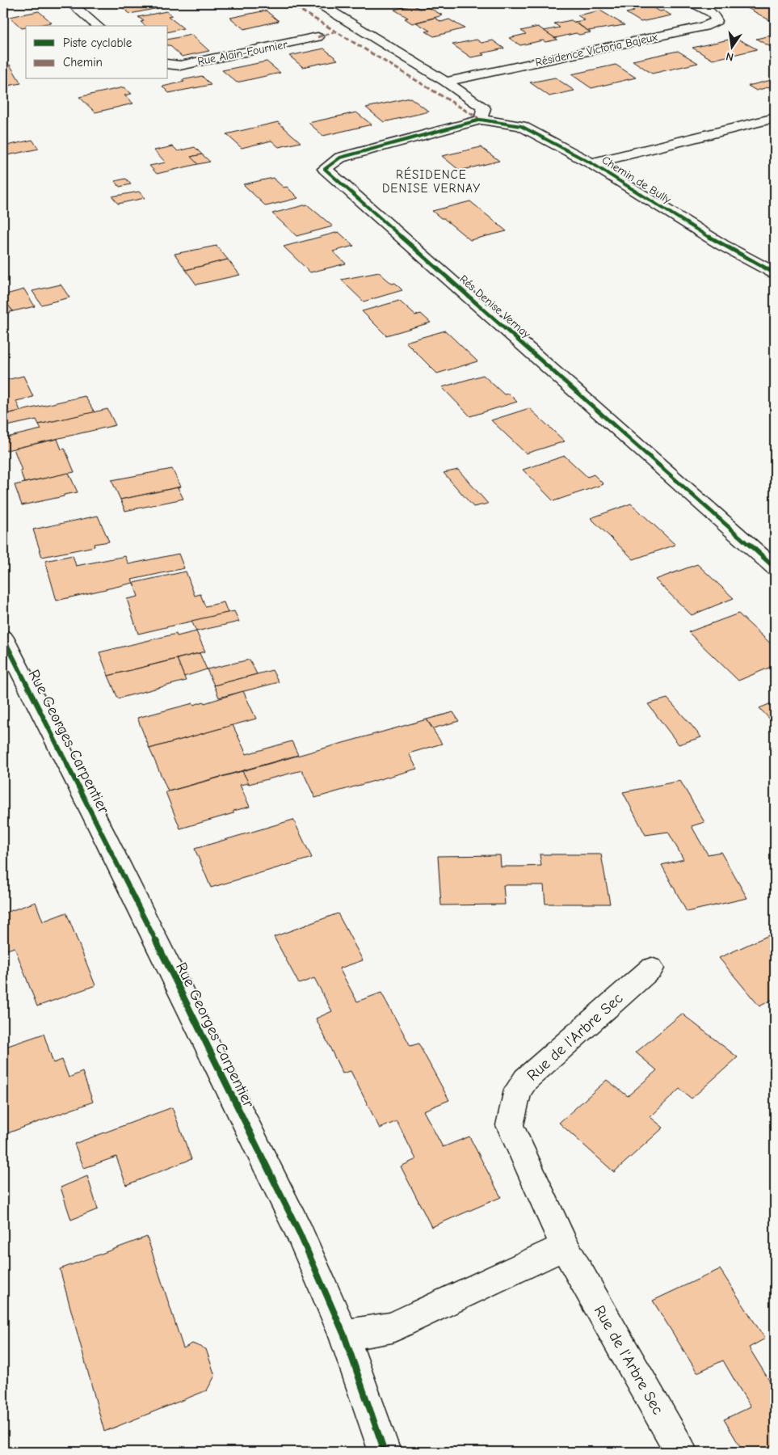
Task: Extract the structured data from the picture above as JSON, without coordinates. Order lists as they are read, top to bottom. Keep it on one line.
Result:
{"streets":{"street":["Résidence Victoria Bajeux","Rue Alain-Fournier","Chemin de Bully","Rés Denise Vernay","Rue Georges Carpentier","Rue de l'Arbre Sec"]},"crossings":[["Chemin de Bully","Rés Denise Vernay"]],"districts":["RÉSIDENCE DENISE VERNAY"],"legend":["Piste cyclable","Chemin"],"north":"bottom"}
